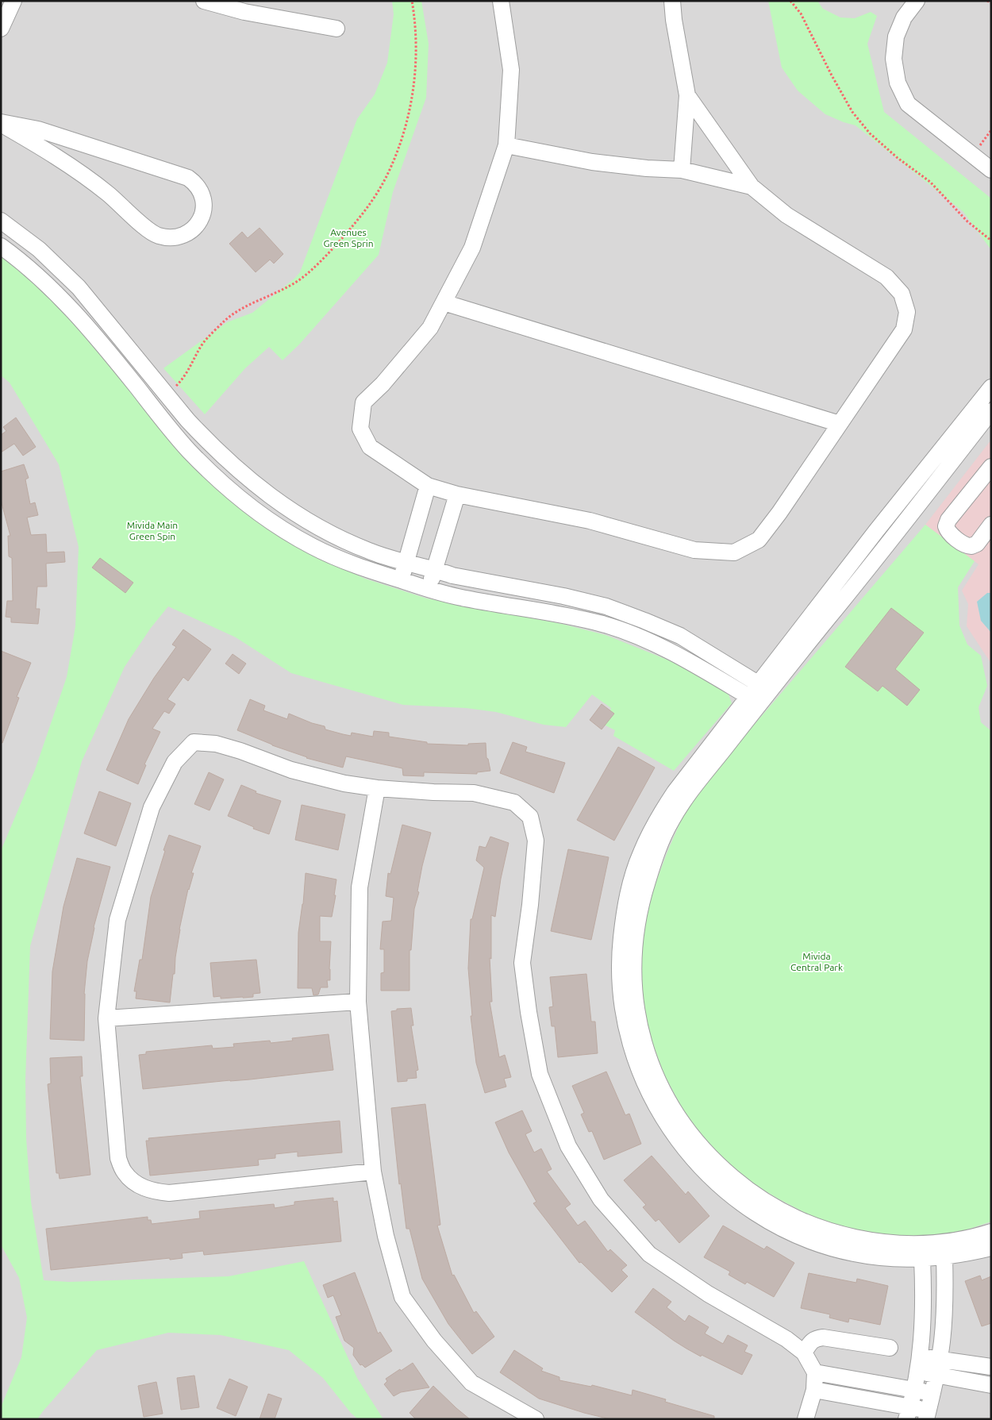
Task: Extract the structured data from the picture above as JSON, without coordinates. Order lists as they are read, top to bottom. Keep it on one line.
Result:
{"parks":["Avenues Green Sprin","Mivida Main Green Spin","Mivida Central Park"]}
